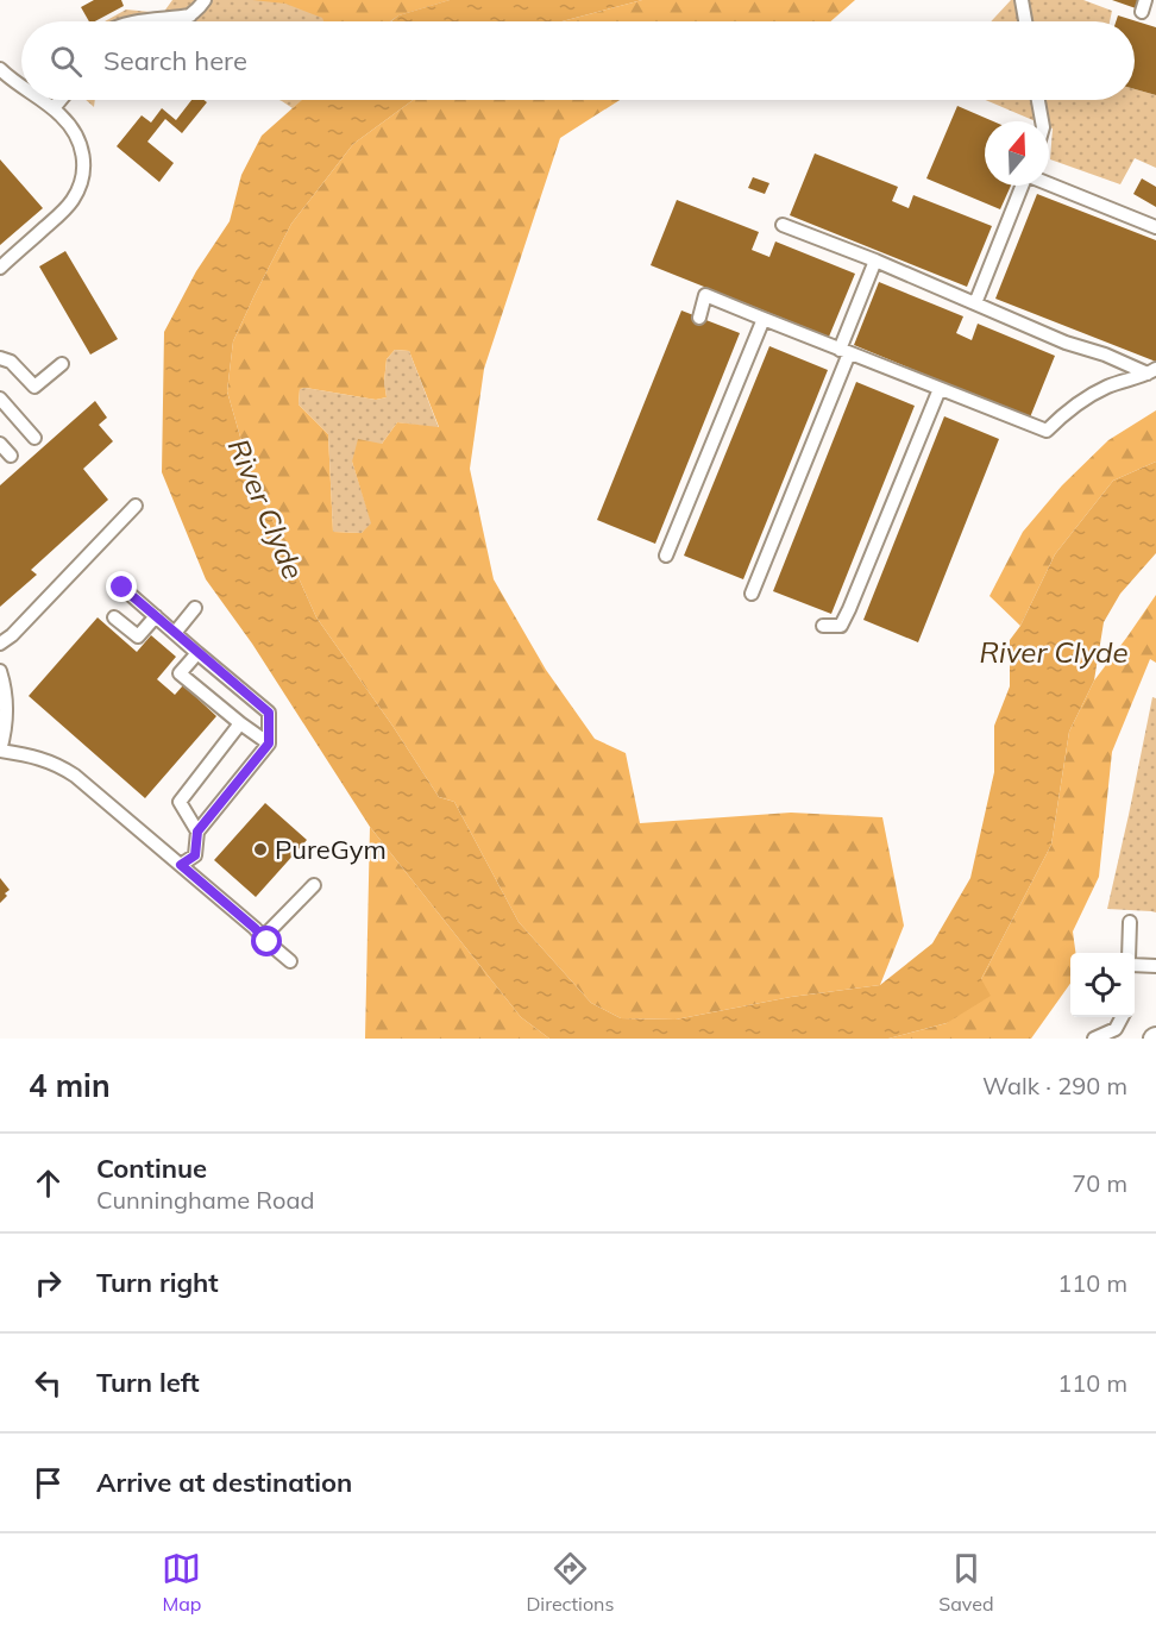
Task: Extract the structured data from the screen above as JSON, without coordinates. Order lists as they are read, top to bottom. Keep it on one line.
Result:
{"water":["River Clyde"],"places":["PureGym"],"north":"top","page":{"search":"Search here","heading":["4 min","Walk · 290 m"],"list":[["Continue","Cunninghame Road","70 m"],["Turn right","110 m"],["Turn left","110 m"],"Arrive at destination"],"nav":["Map","Directions","Saved"]}}
